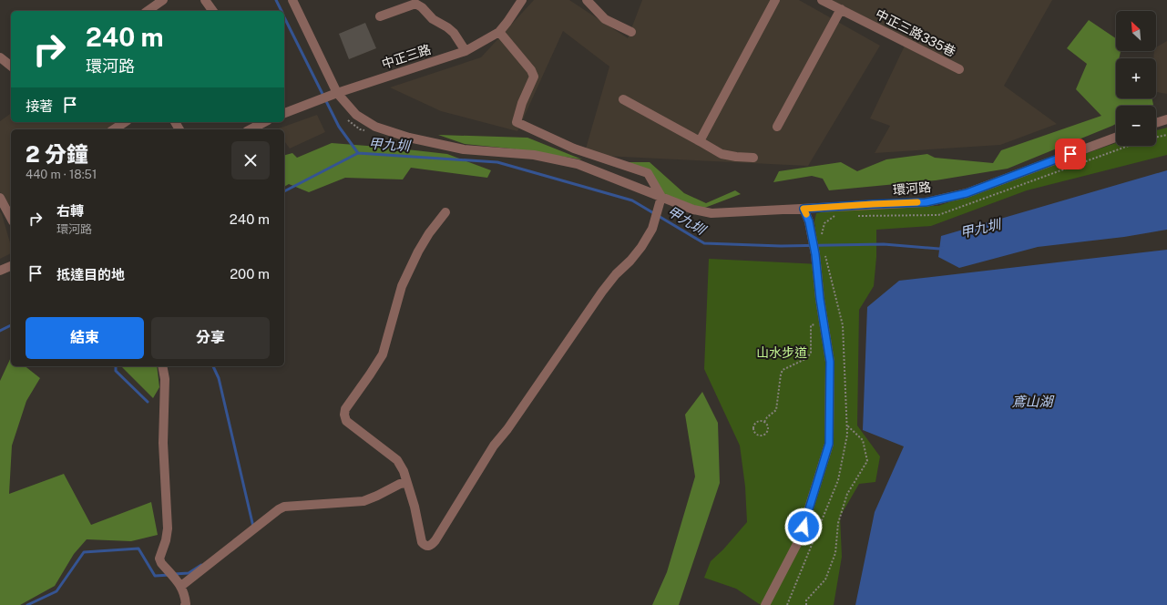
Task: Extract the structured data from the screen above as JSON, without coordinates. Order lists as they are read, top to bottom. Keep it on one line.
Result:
{"streets":{"street":["中正三路335巷","中正三路","環河路"]},"crossings":[["中正三路","環河路"]],"water":["甲九圳","鳶山湖"],"parks":["山水步道"],"north":"top left","page":{"map_buttons":["+","−"],"turn":["240 m","環河路"],"then":"接著","heading":["2 分鐘","440 m · 18:51"],"list":[{"name":"右轉","note":"環河路","value":"240 m"},{"name":"抵達目的地","value":"200 m"}],"buttons":["結束","分享"]}}
